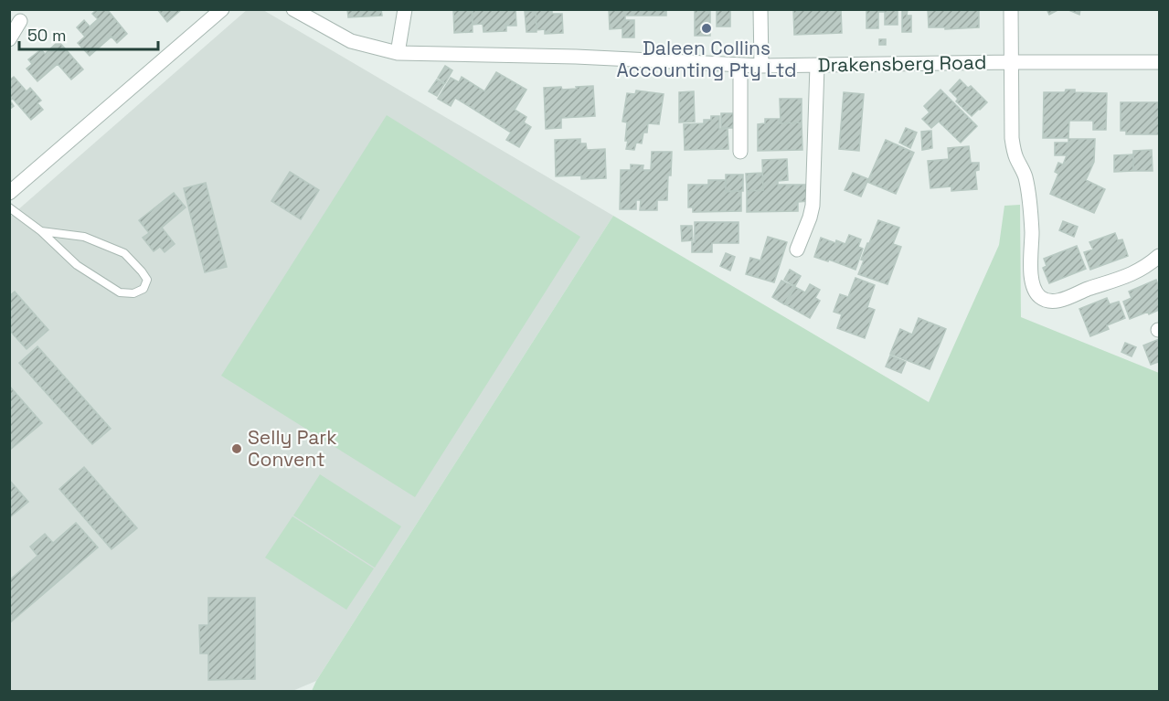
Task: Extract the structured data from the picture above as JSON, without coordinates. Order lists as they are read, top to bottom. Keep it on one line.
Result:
{"streets":{"street":["Drakensberg Road"]},"places":["Daleen Collins Accounting Pty Ltd","Selly Park Convent"],"scale_bar":"50 m"}
